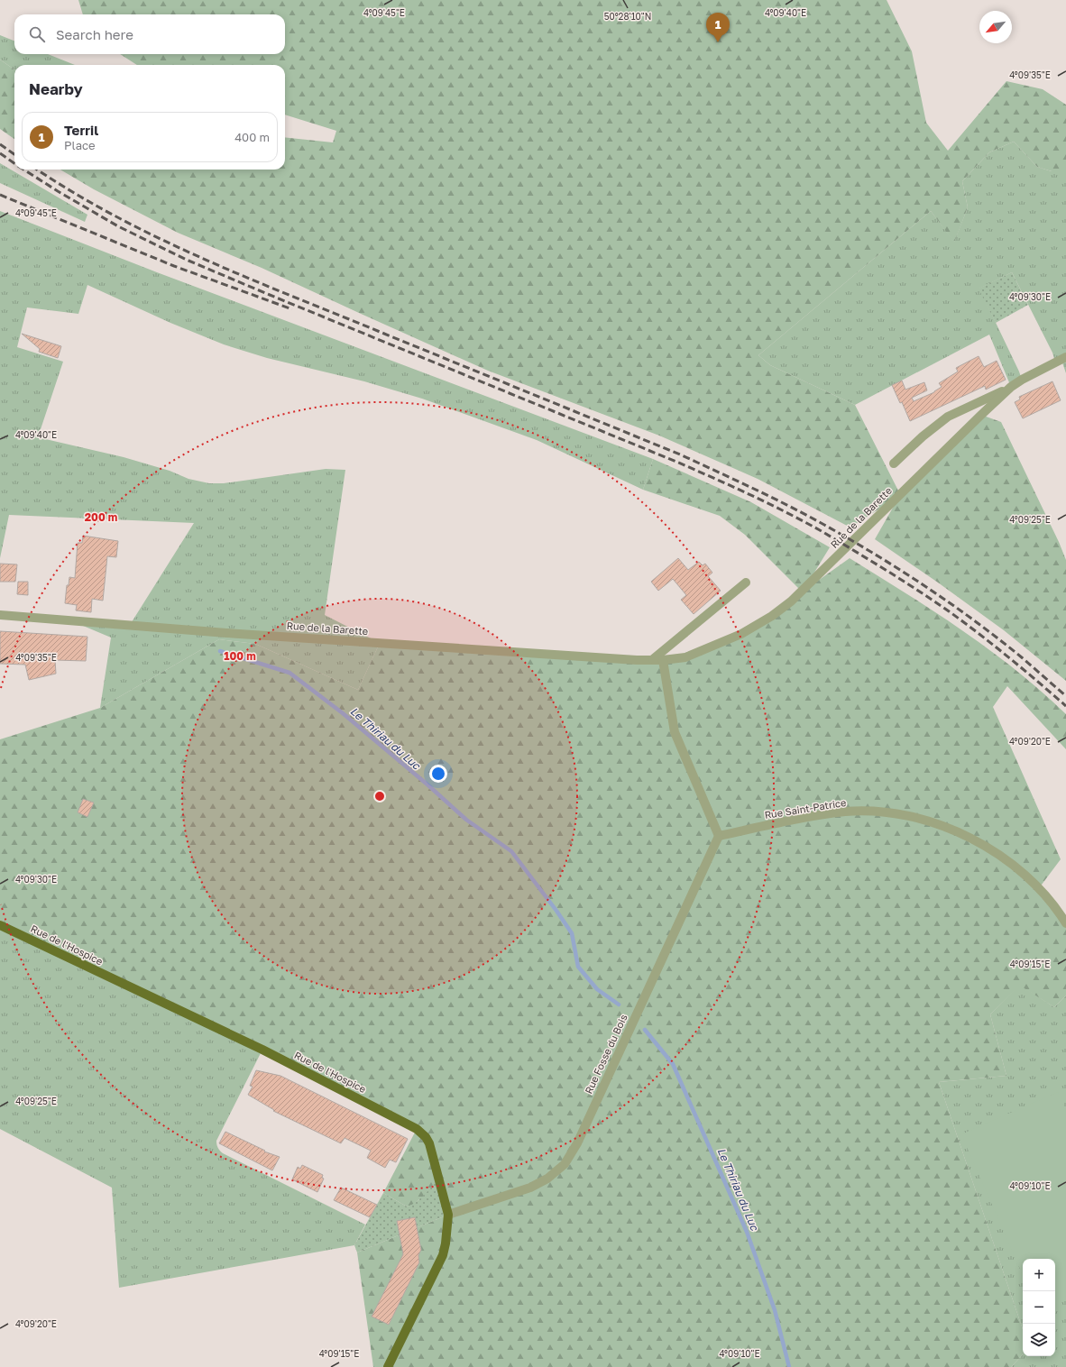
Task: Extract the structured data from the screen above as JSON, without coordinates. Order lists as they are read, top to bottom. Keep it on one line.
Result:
{"streets":{"main road":["Rue de l'Hospice"],"street":["Rue de la Barette","Rue Saint-Patrice","Rue Fosse du Bois"]},"crossings":[["Rue Saint-Patrice","Rue Fosse du Bois"],["Rue de l'Hospice","Rue Fosse du Bois"]],"water":["Le Thiriau du Luc"],"north":"bottom left","page":{"pins":"1","search":"Search here","heading":"Nearby","list":[{"mark":"1","name":"Terril","note":"Place","value":"400 m"}],"map_buttons":["+","−"]},"coordinates":["4°09'45\"E","4°09'40\"E","50°28'10\"N","4°09'35\"E","4°09'30\"E","4°09'25\"E","4°09'20\"E","4°09'15\"E","4°09'10\"E"],"rings":["200 m","100 m"]}
